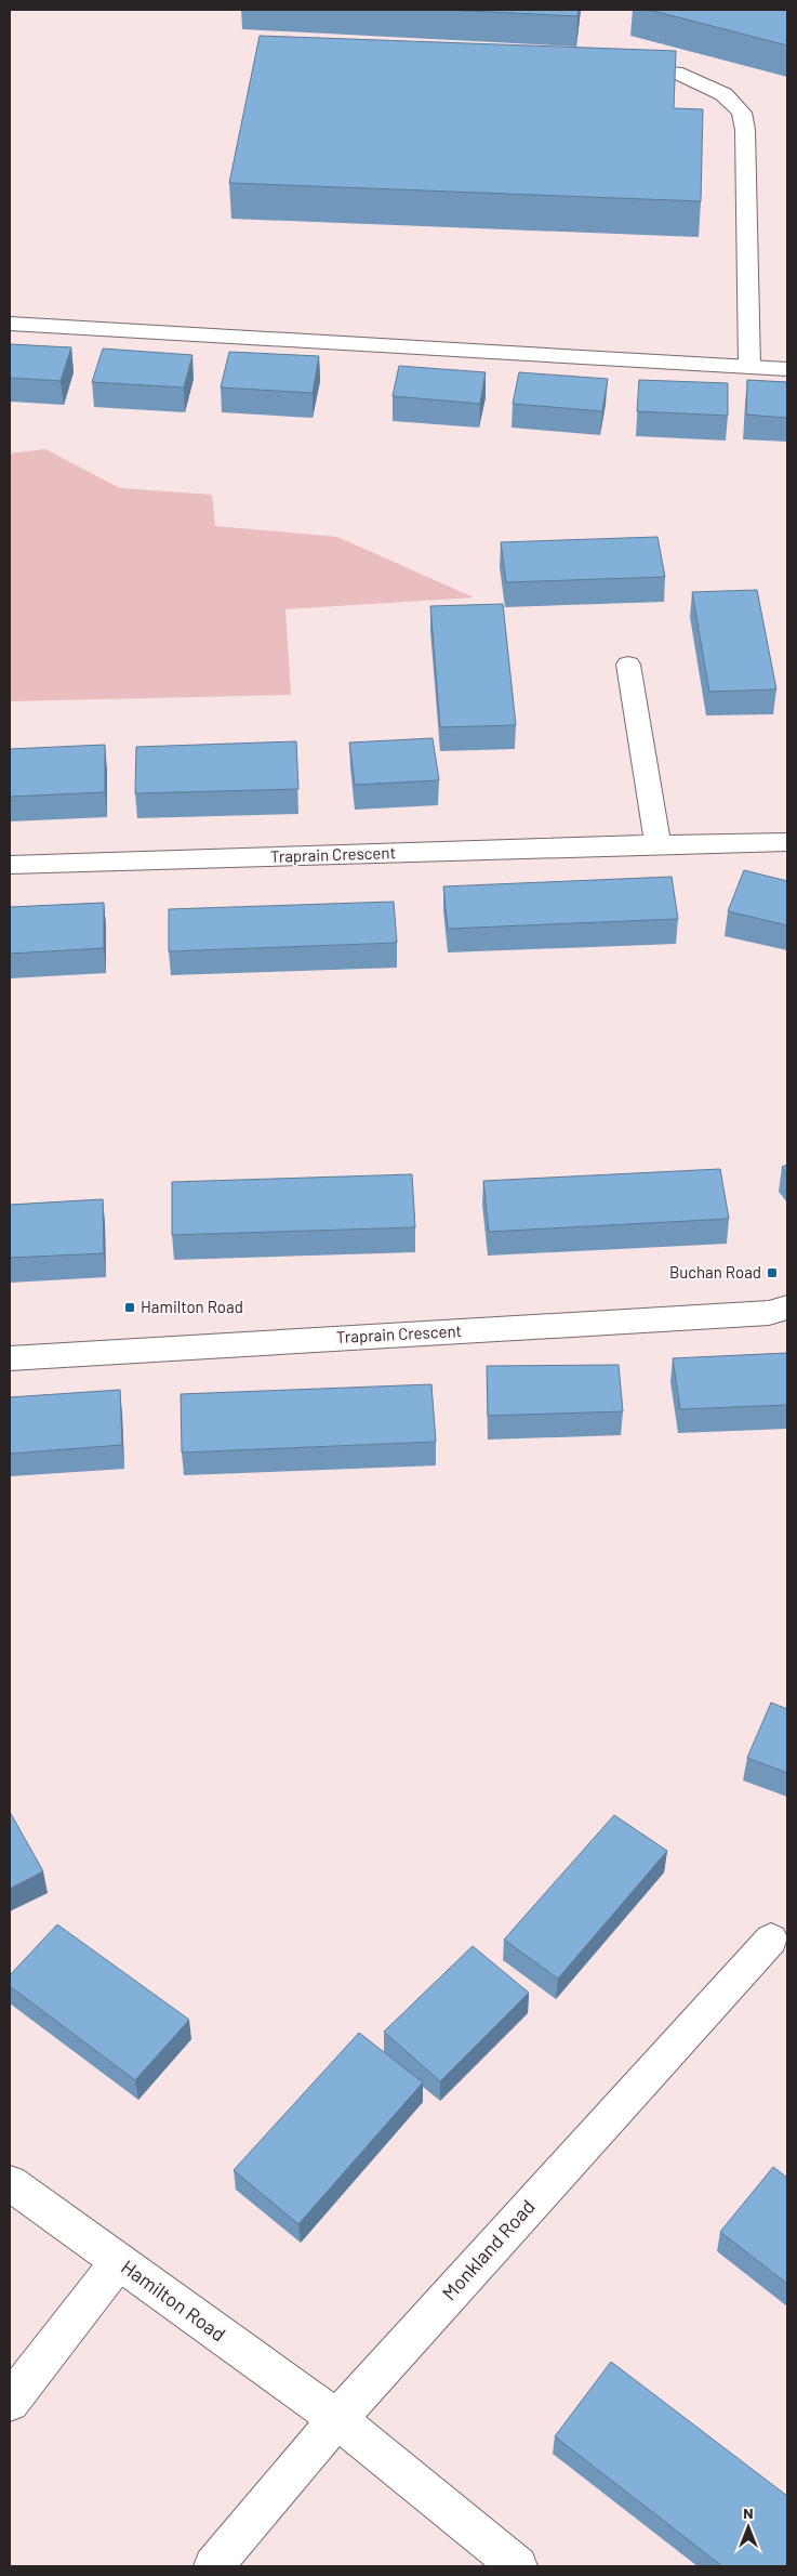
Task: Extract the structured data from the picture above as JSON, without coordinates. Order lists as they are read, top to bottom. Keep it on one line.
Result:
{"streets":{"street":["Traprain Crescent","Monkland Road","Hamilton Road"]},"crossings":[["Monkland Road","Hamilton Road"]],"places":{"transit":["Buchan Road","Hamilton Road"]},"north":"top"}
